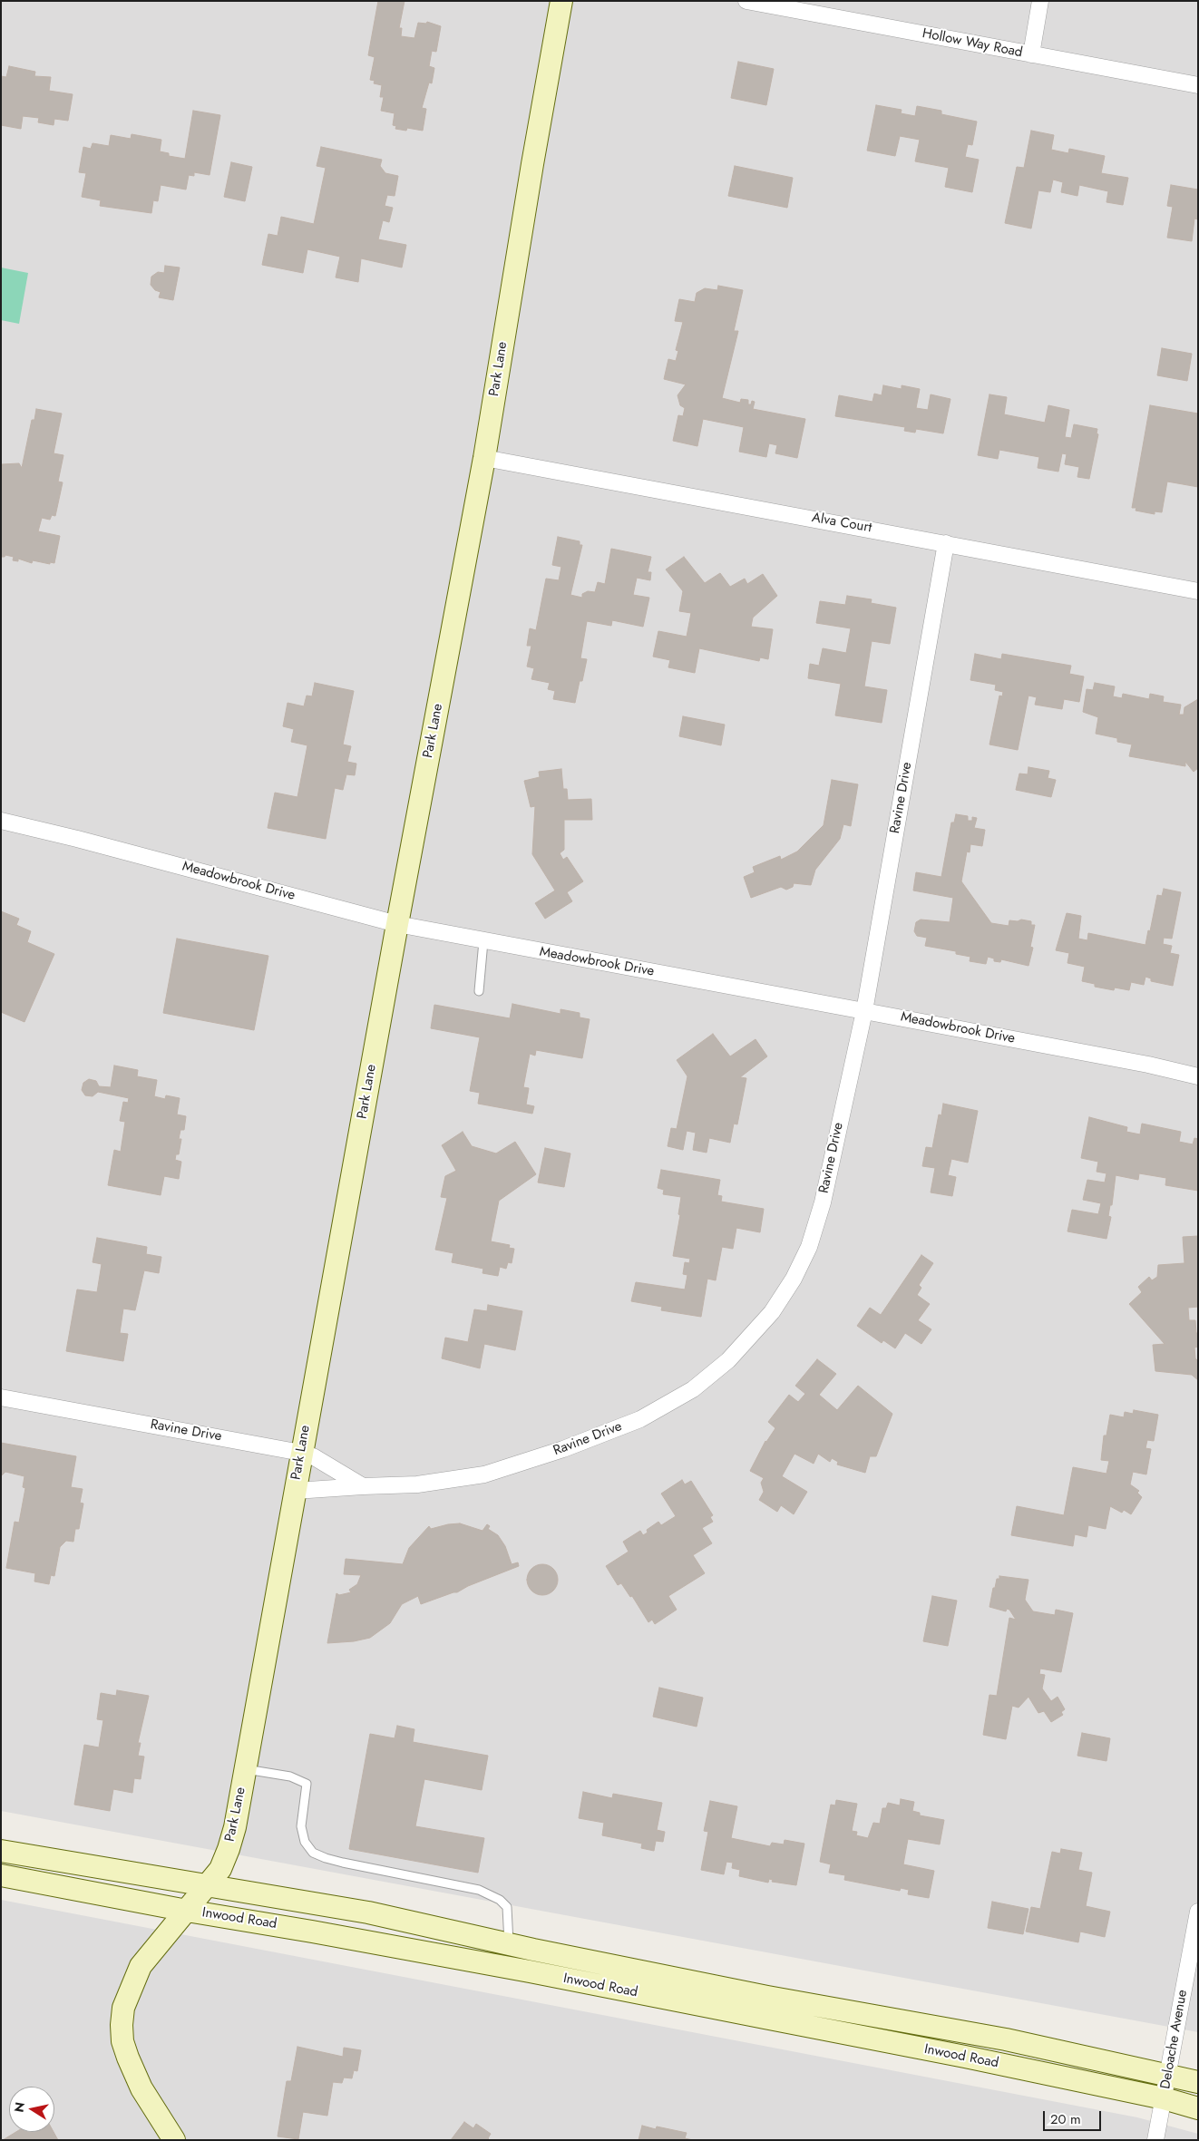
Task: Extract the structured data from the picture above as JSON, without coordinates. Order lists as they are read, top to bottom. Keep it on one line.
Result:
{"streets":{"main road":["Park Lane","Inwood Road"],"street":["Hollow Way Road","Alva Court","Ravine Drive","Meadowbrook Drive","Deloache Avenue"]},"crossings":[["Park Lane","Alva Court"],["Park Lane","Ravine Drive"],["Park Lane","Meadowbrook Drive"],["Park Lane","Inwood Road"],["Alva Court","Ravine Drive"],["Ravine Drive","Meadowbrook Drive"],["Inwood Road","Deloache Avenue"]],"scale_bar":"20 m","north":"left"}
